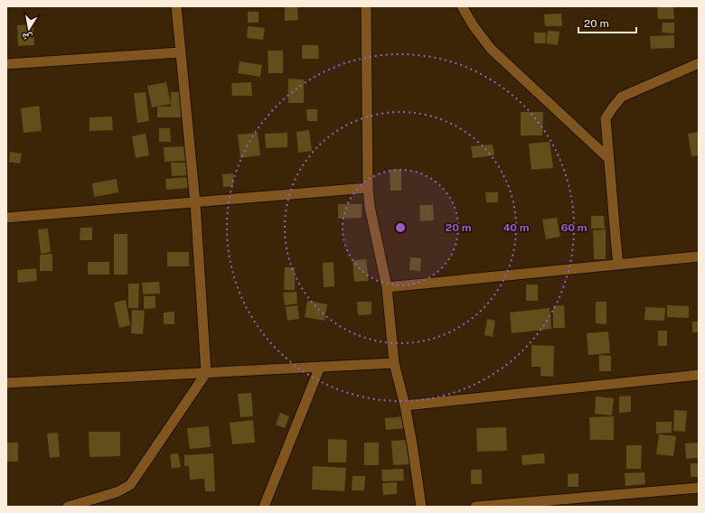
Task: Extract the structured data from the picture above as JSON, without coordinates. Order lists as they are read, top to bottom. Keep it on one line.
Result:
{"scale_bar":"20 m","north":"bottom","rings":["20 m","40 m","60 m"]}
